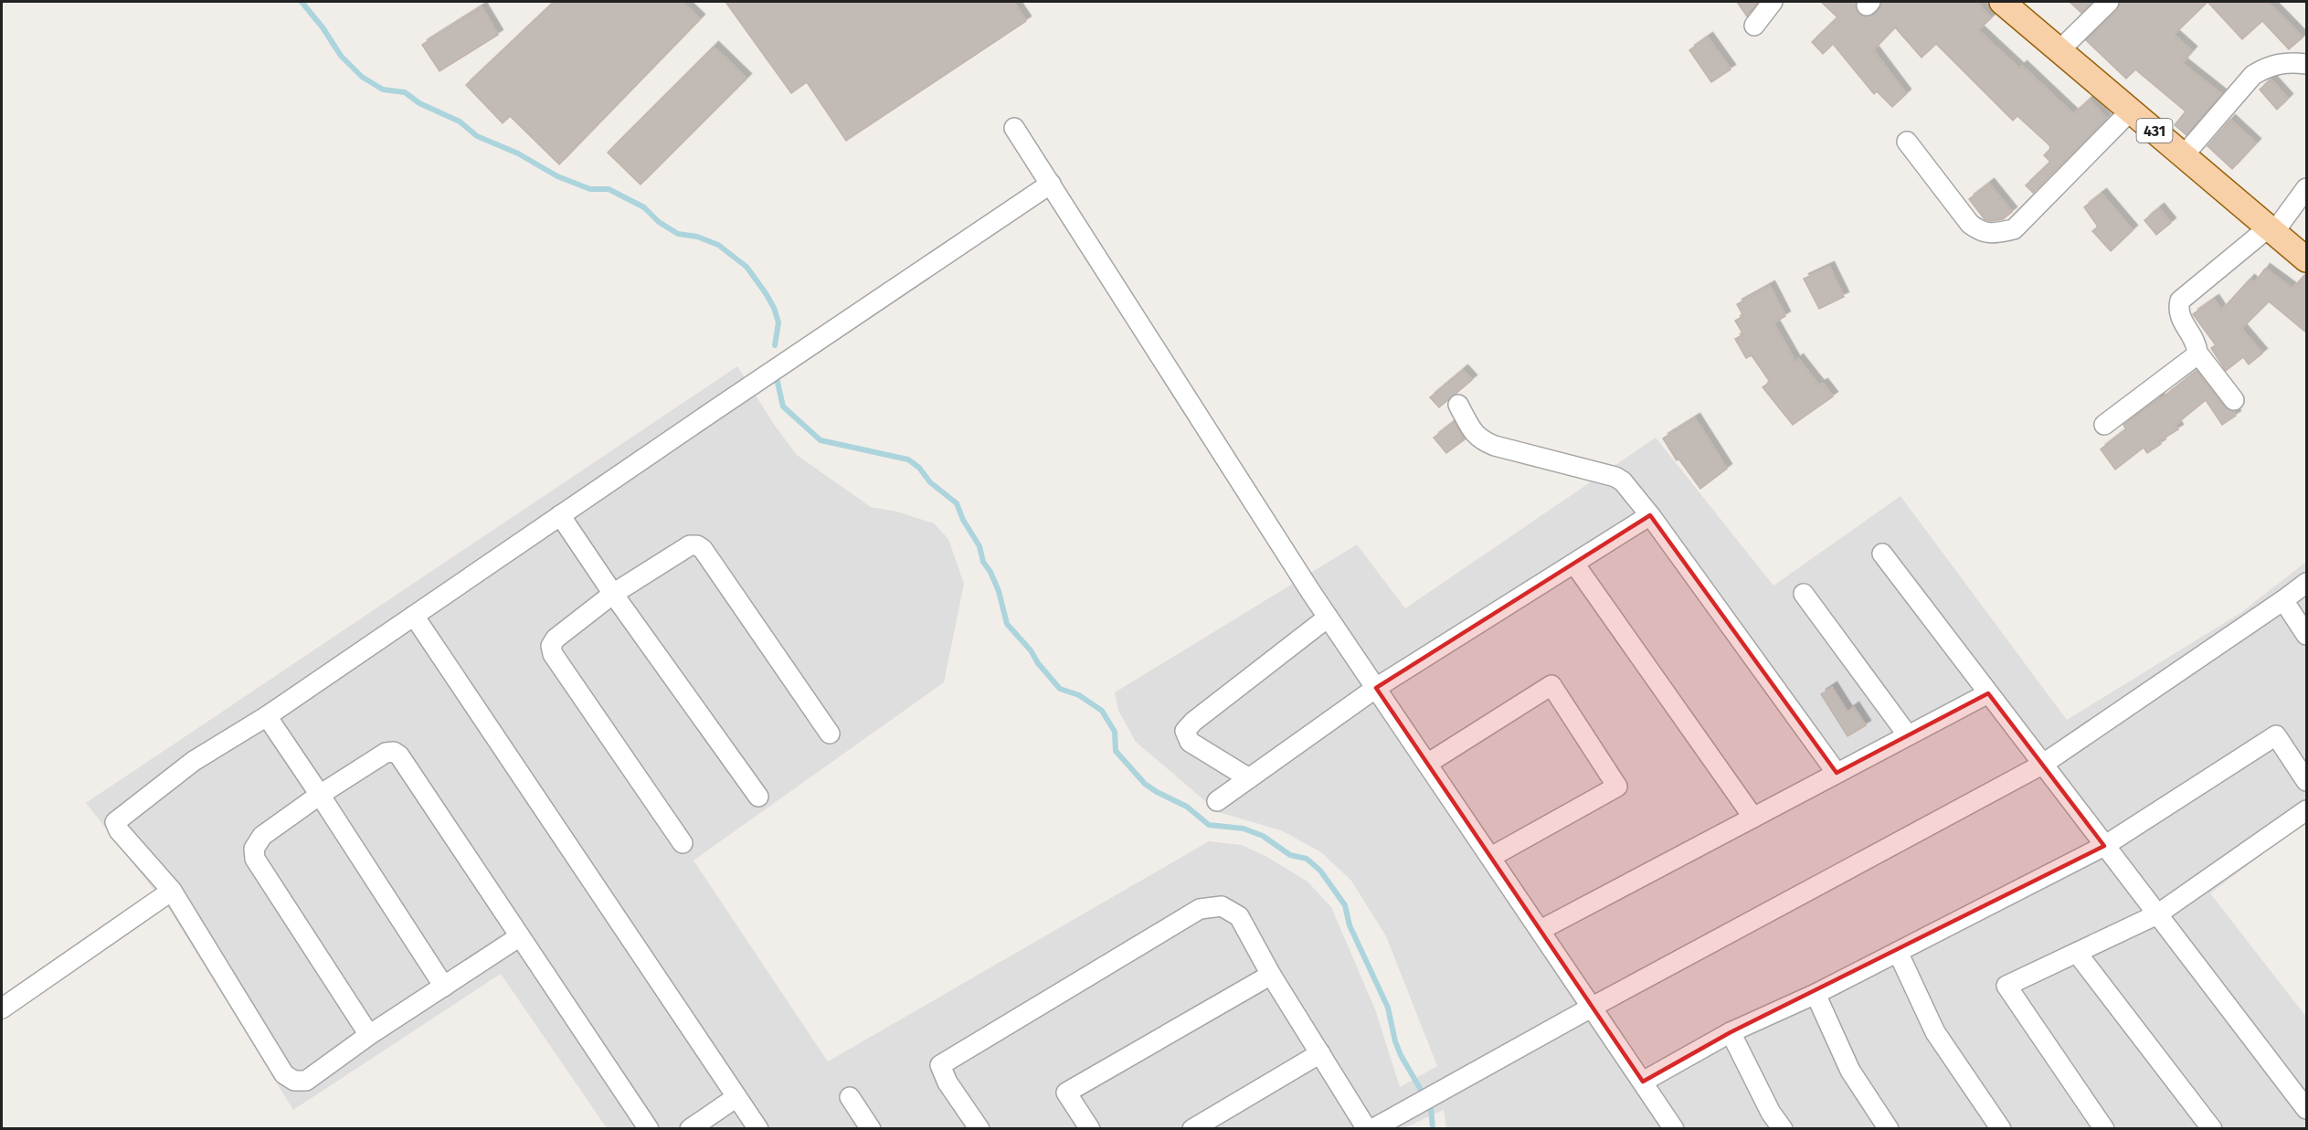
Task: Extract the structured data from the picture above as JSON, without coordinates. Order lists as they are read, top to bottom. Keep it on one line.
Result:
{"streets":{"main road":["431"]}}
